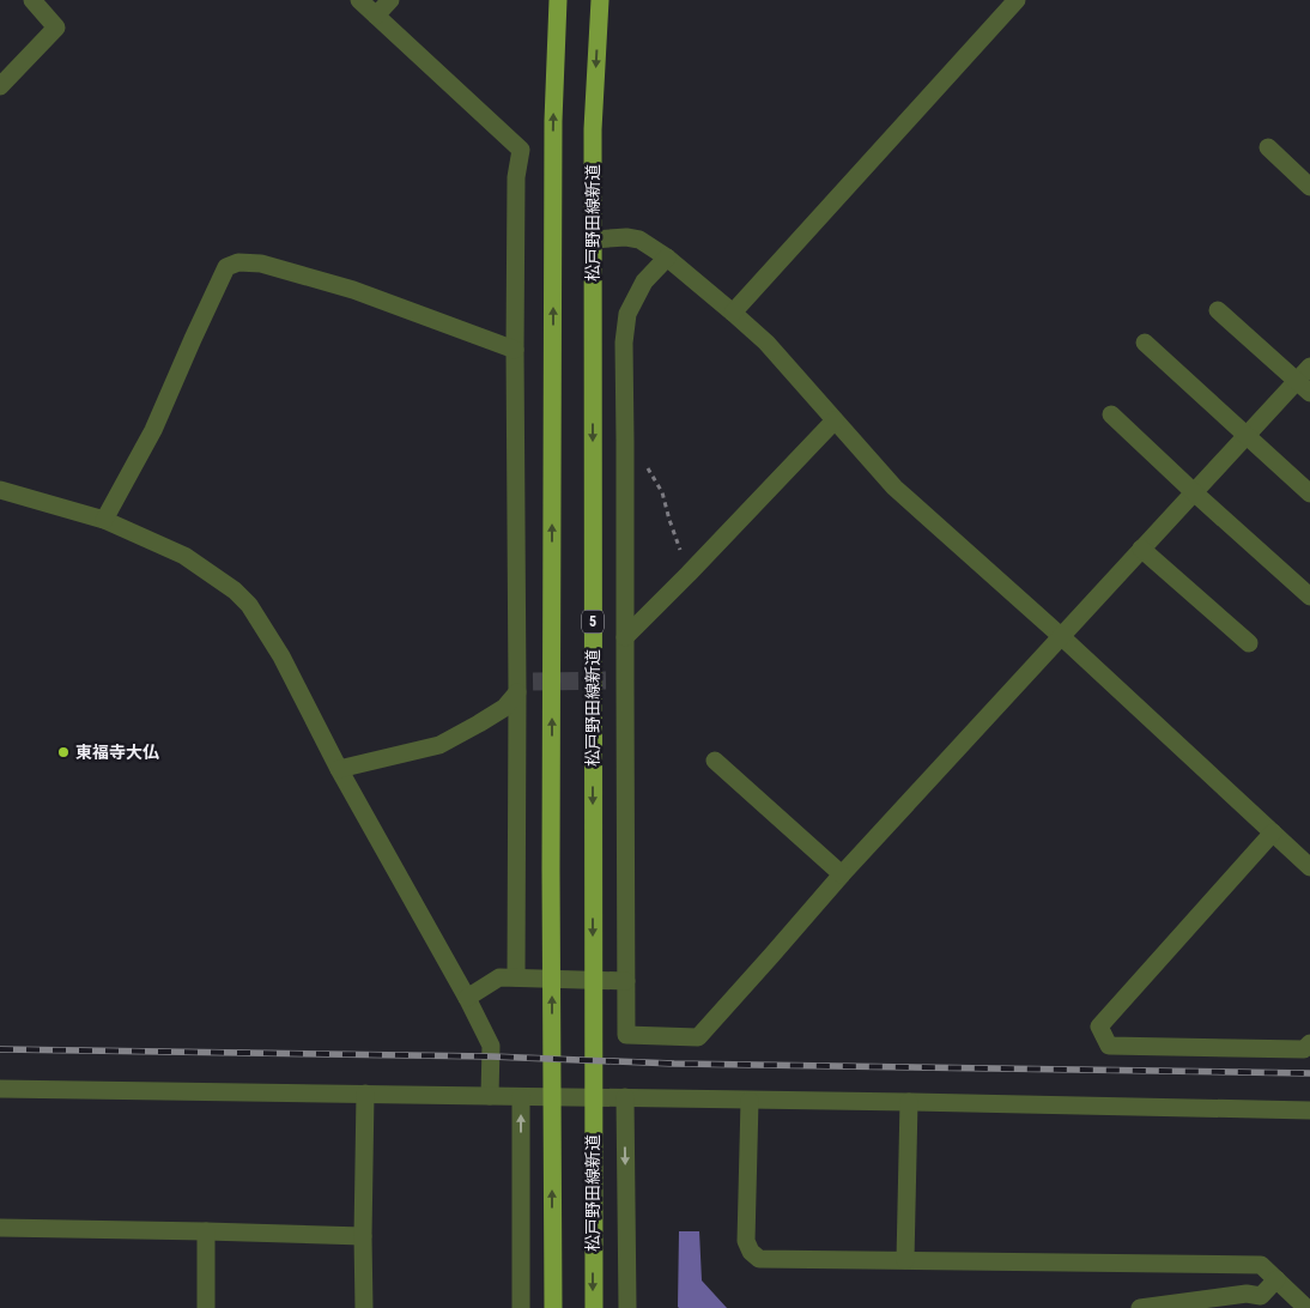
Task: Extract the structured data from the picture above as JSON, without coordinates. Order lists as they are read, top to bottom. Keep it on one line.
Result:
{"streets":{"main road":["松戸野田線新道","5"]},"places":["東福寺大仏"]}
